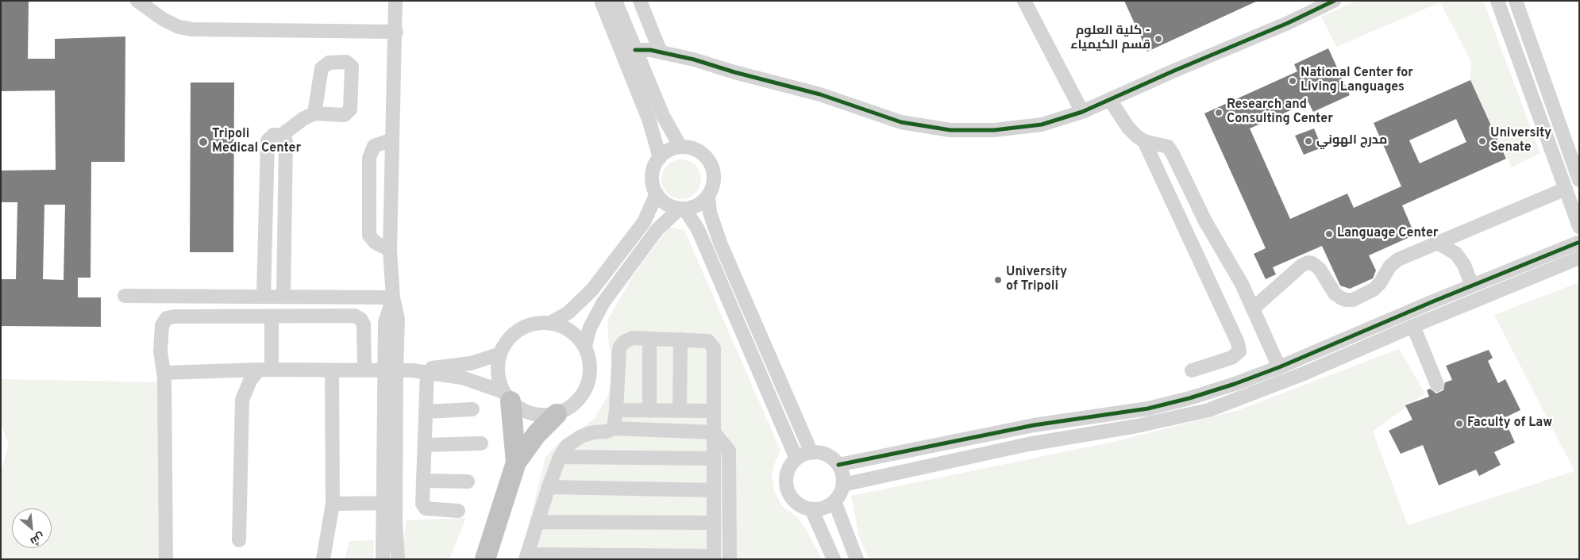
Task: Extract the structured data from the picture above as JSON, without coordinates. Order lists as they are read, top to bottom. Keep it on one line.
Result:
{"places":["كلية العلوم - قسم الكيمياء","National Center for Living Languages","Research and Consulting Center","مدرج الهوني","University Senate","Tripoli Medical Center","Language Center","University of Tripoli","Faculty of Law"],"north":"bottom right"}
